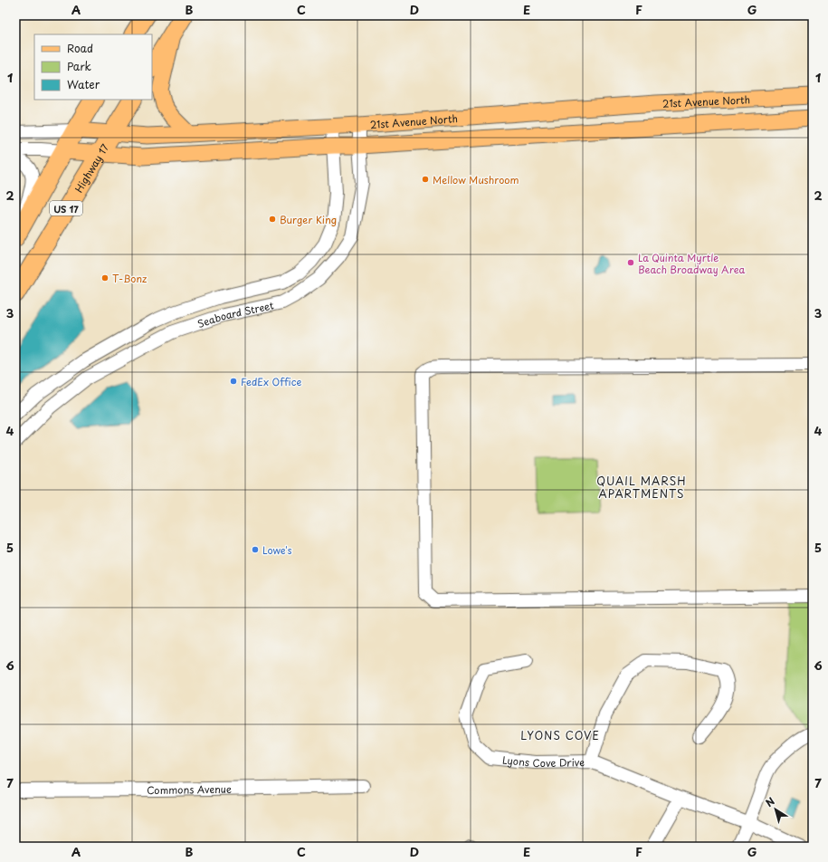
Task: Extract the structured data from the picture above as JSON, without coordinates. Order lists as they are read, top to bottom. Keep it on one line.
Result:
{"streets":{"highway":["Highway 17","US 17"],"main road":["21st Avenue North"],"street":["Seaboard Street","Lyons Cove Drive","Commons Avenue"]},"crossings":[["21st Avenue North","Highway 17"],["21st Avenue North","US 17"],["21st Avenue North","Seaboard Street"]],"districts":["QUAIL MARSH APARTMENTS","LYONS COVE"],"places":["Mellow Mushroom","Burger King","La Quinta Myrtle Beach Broadway Area","T-Bonz","FedEx Office","Lowe's"],"legend":["Road","Park","Water"],"north":"top left","grid":{"columns":["A","B","C","D","E","F","G"],"rows":["1","2","3","4","5","6","7"]}}
